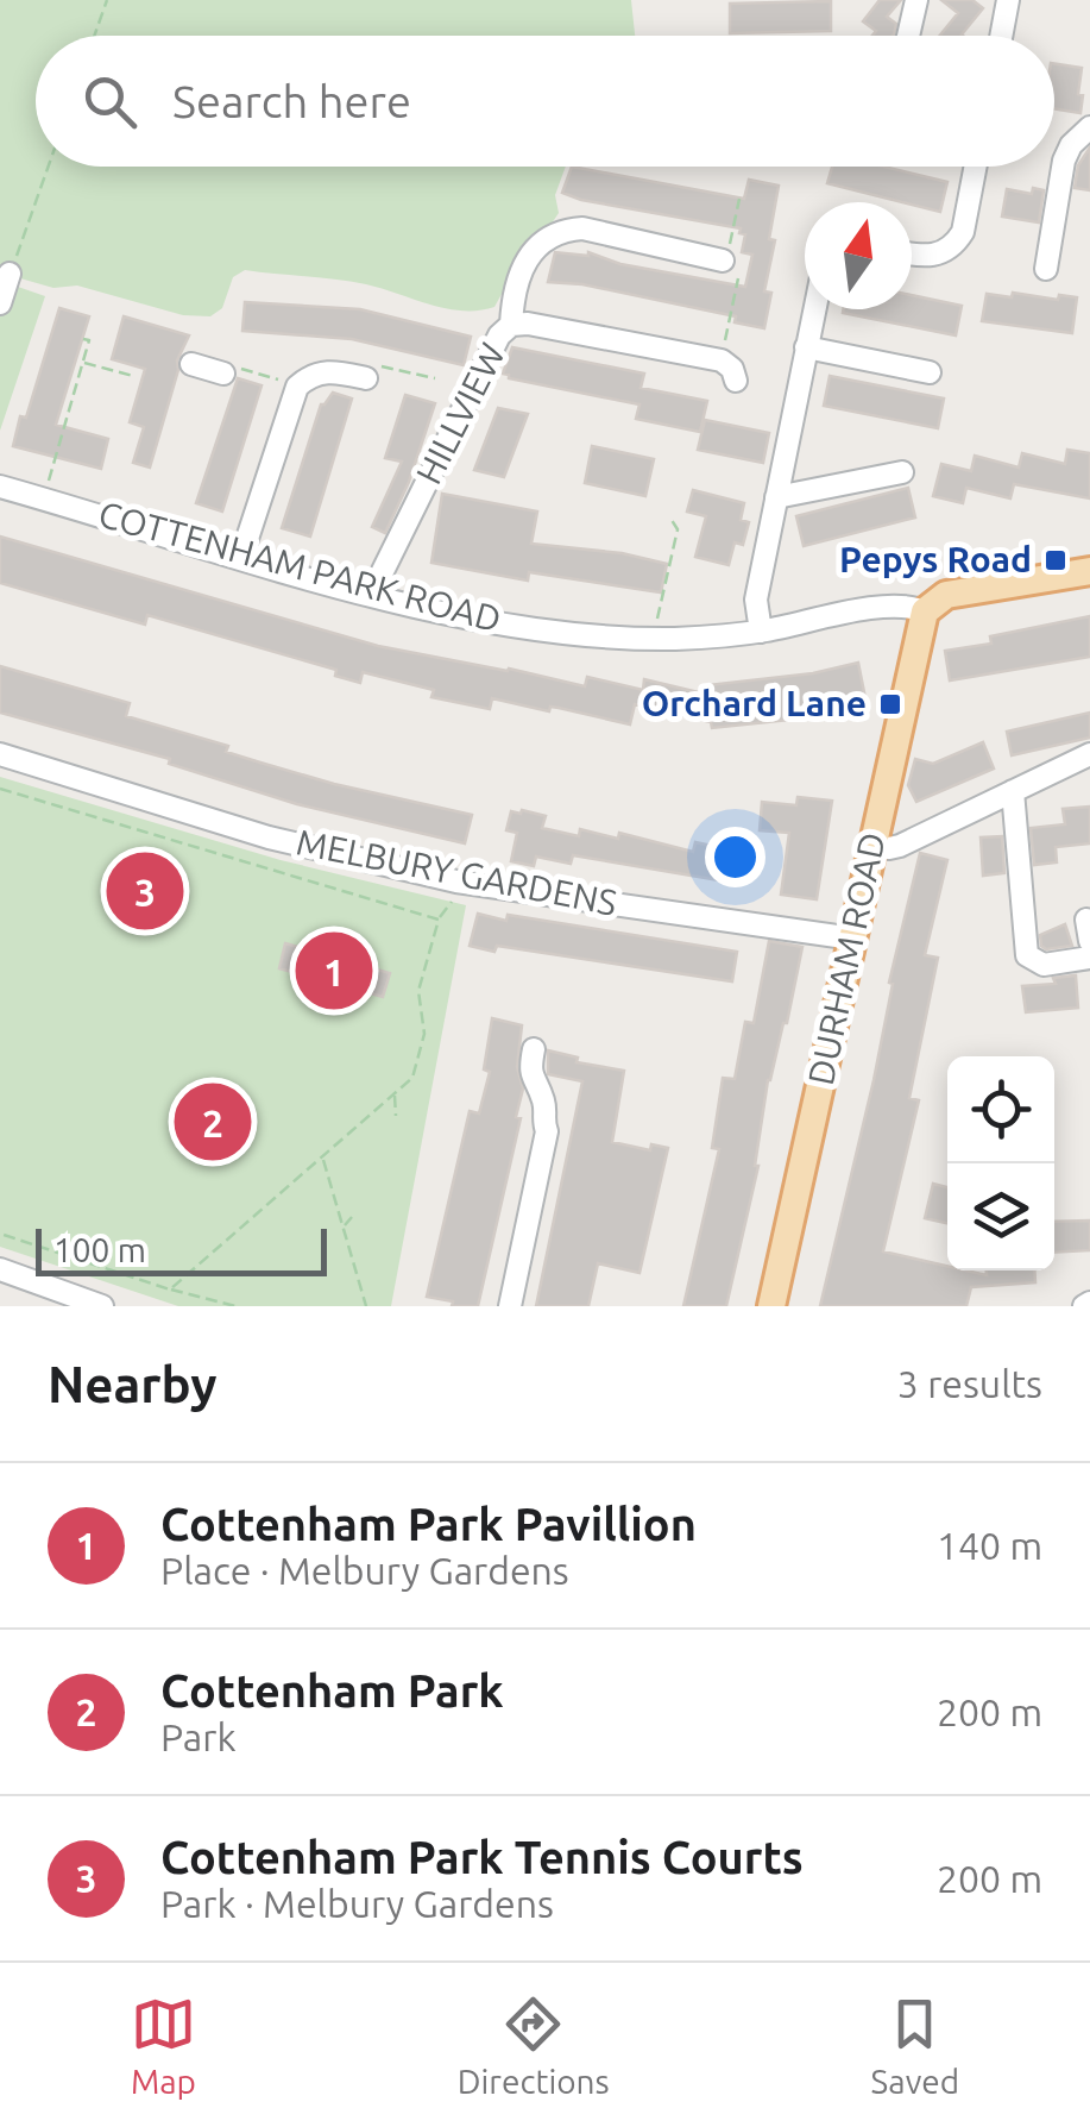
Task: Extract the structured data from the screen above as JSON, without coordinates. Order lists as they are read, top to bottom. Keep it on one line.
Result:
{"streets":{"main road":["COTTENHAM PARK ROAD","DURHAM ROAD"],"street":["HILLVIEW","MELBURY GARDENS"]},"crossings":[["HILLVIEW","COTTENHAM PARK ROAD"],["COTTENHAM PARK ROAD","DURHAM ROAD"],["MELBURY GARDENS","DURHAM ROAD"]],"places":{"transit":["Pepys Road","Orchard Lane"]},"scale_bar":"100 m","north":"top","page":{"search":"Search here","pins":["3","1","2"],"scale":"100 m","heading":["Nearby","3 results"],"list":[{"mark":"1","name":"Cottenham Park Pavillion","note":"Place · Melbury Gardens","value":"140 m"},{"mark":"2","name":"Cottenham Park","note":"Park","value":"200 m"},{"mark":"3","name":"Cottenham Park Tennis Courts","note":"Park · Melbury Gardens","value":"200 m"}],"nav":["Map","Directions","Saved"]}}
